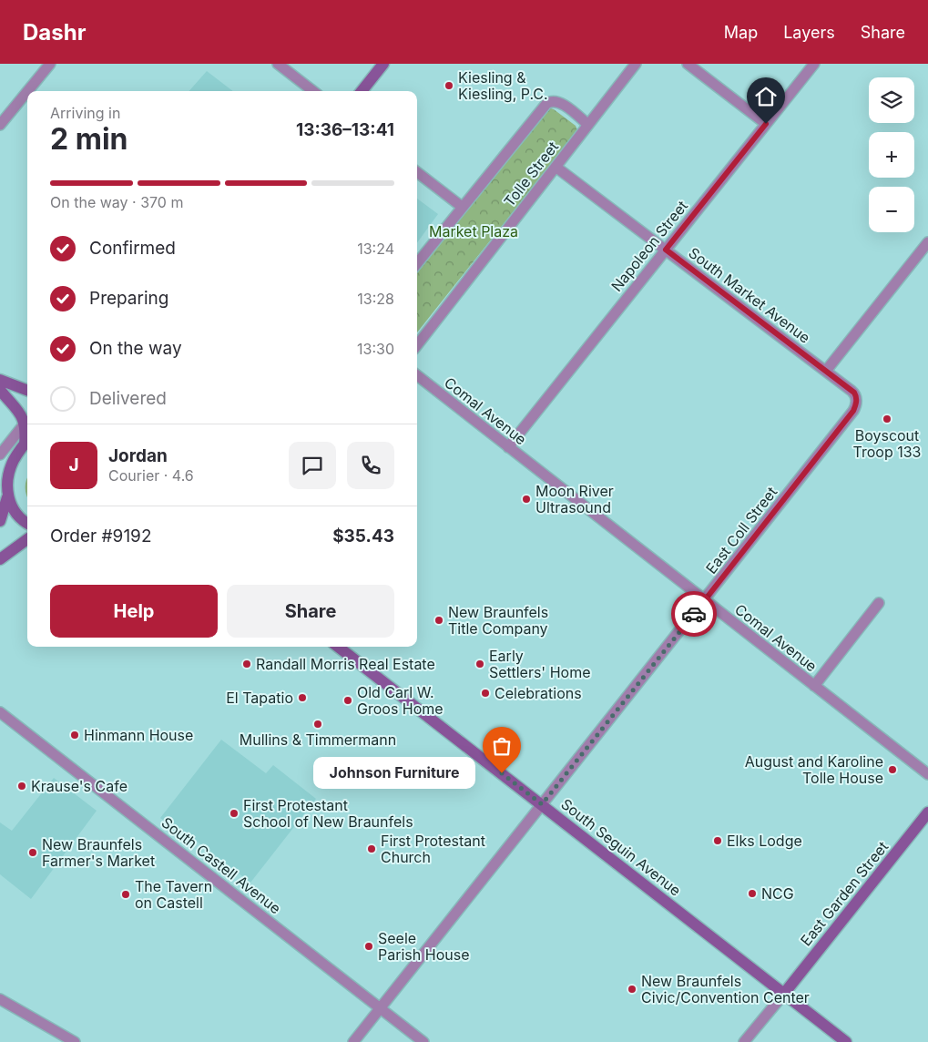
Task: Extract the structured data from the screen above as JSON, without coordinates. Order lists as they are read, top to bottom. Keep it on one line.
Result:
{"streets":{"main road":["South Seguin Avenue","East Garden Street"],"street":["Tolle Street","Napoleon Street","South Market Avenue","Comal Avenue","East Coll Street","South Castell Avenue"]},"crossings":[["Tolle Street","South Market Avenue"],["Napoleon Street","South Market Avenue"],["Napoleon Street","Comal Avenue"],["South Market Avenue","East Coll Street"],["Comal Avenue","East Coll Street"],["East Coll Street","South Seguin Avenue"],["East Coll Street","South Castell Avenue"],["South Seguin Avenue","East Garden Street"]],"parks":["Market Plaza"],"places":["Kiesling & Kiesling, P.C.","Boyscout Troop 133","Moon River Ultrasound","New Braunfels Title Company","Randall Morris Real Estate","Early Settlers' Home","Celebrations","El Tapatio","Old Carl W. Groos Home","Mullins & Timmermann","Hinmann House","August and Karoline Tolle House","Johnson Furniture","Krause's Cafe","First Protestant School of New Braunfels","Elks Lodge","First Protestant Church","New Braunfels Farmer's Market","NCG","The Tavern on Castell","Seele Parish House","New Braunfels Civic/Convention Center"],"page":{"header":"Dashr","nav":["Map","Layers","Share"],"map_buttons":["+","−"],"heading":["2 min","Arriving in","13:36–13:41"],"panel":["Jordan","Courier · 4.6","Order #9192","$35.43"],"bar":"On the way · 370 m","list":[["Confirmed","13:24"],["Preparing","13:28"],["On the way","13:30"],"Delivered"],"round":"J","buttons":["Help","Share"],"bubble":"Johnson Furniture"}}
